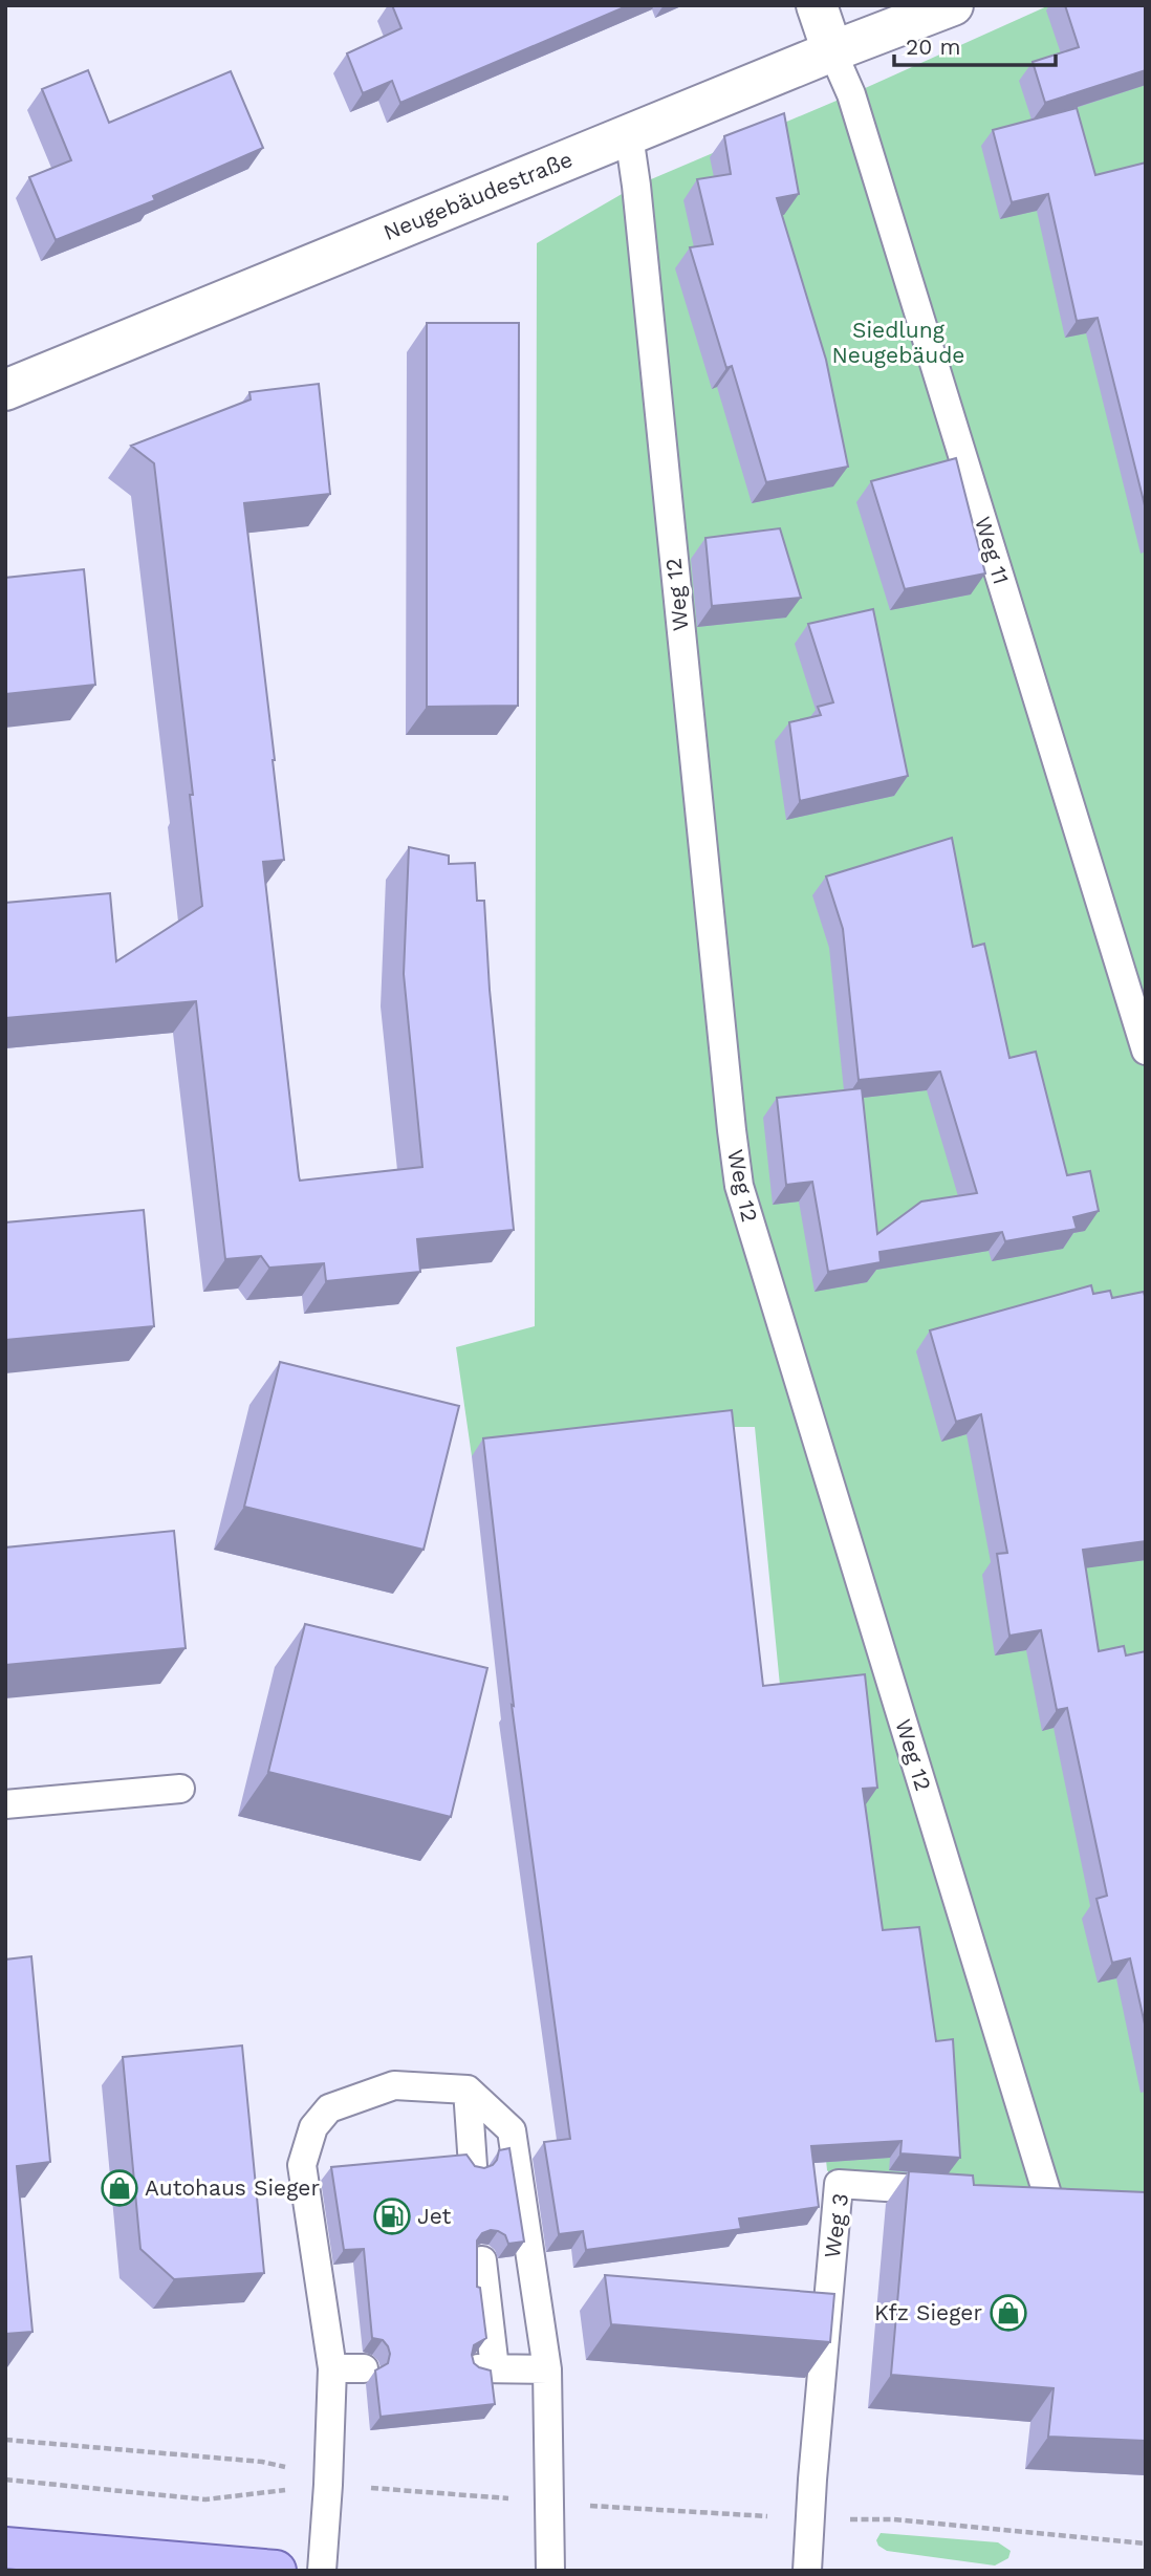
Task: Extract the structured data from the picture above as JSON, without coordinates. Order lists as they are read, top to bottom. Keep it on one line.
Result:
{"streets":{"street":["Neugebäudestraße"],"lane":["Weg 11","Weg 12","Weg 3"]},"crossings":[["Neugebäudestraße","Weg 11"],["Neugebäudestraße","Weg 12"]],"parks":["Siedlung Neugebäude"],"places":{"shop":["Autohaus Sieger","Kfz Sieger"],"fuel station":["Jet"]},"scale_bar":"20 m"}
